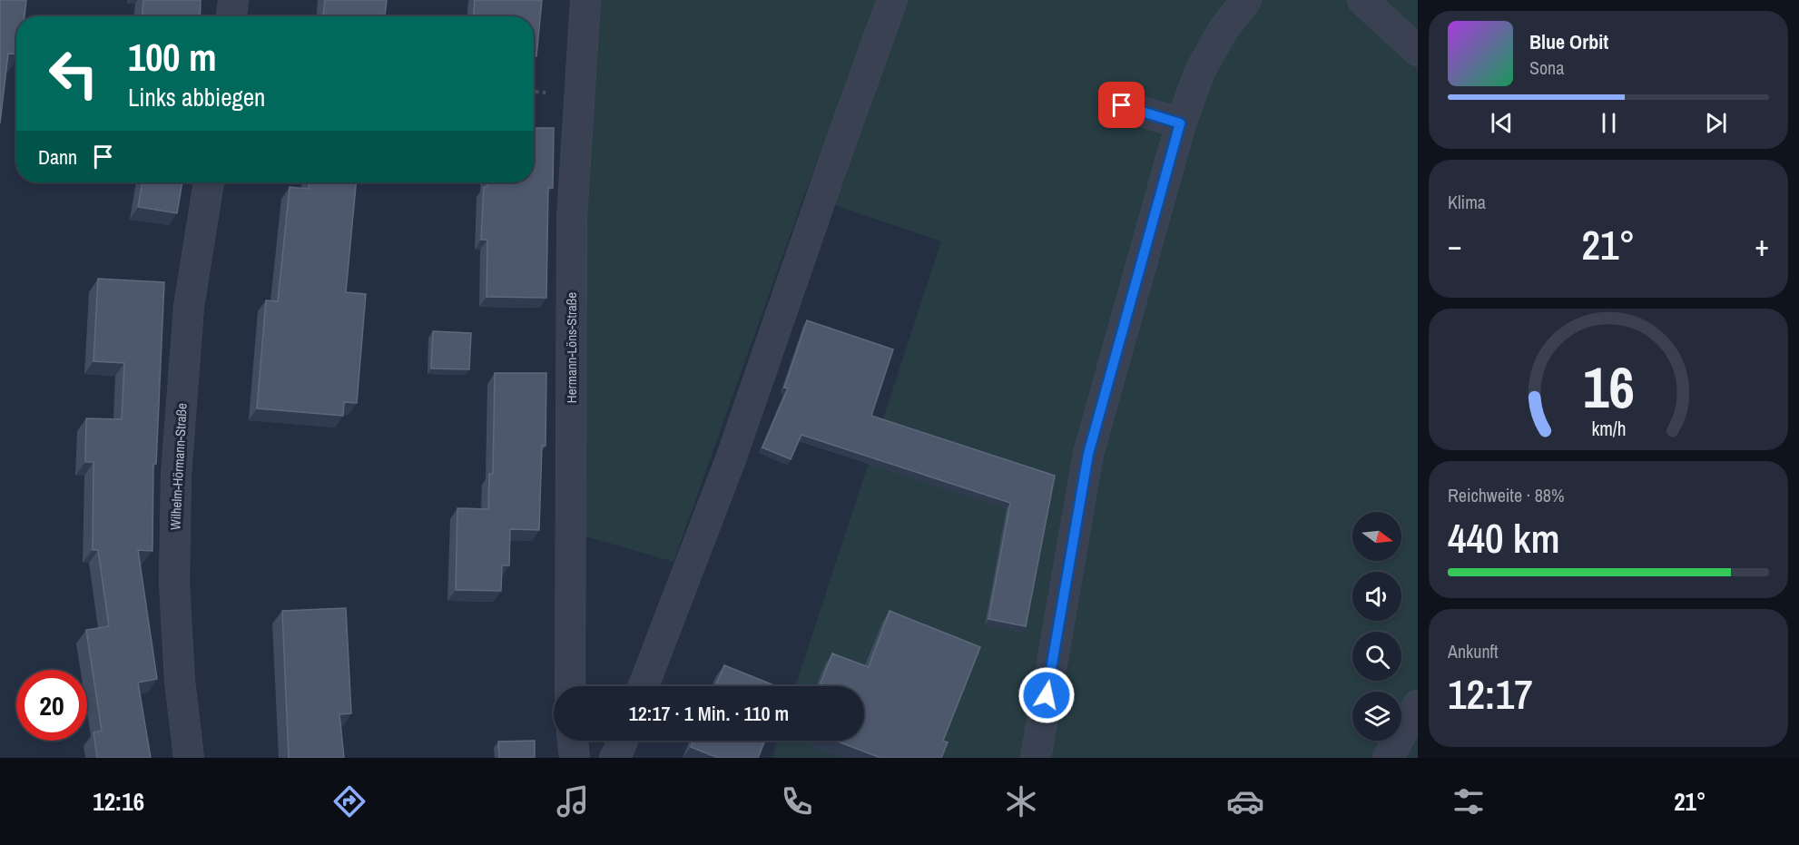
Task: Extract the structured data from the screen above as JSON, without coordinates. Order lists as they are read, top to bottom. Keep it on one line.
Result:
{"streets":{"street":["Hermann-Löns-Straße","Wilhelm-Hörmann-Straße"]},"north":"right","page":{"turn":["100 m","Links abbiegen"],"song":["Blue Orbit","Sona"],"then":"Dann","tile":["Klima",["Reichweite · 88%","440 km"],["Ankunft","12:17"]],"heat":["−","21°","+"],"limit":"20","trip":"12:17 · 1 Min. · 110 m","tabs":["12:16","21°"],"gauge":["16","km/h"]}}
